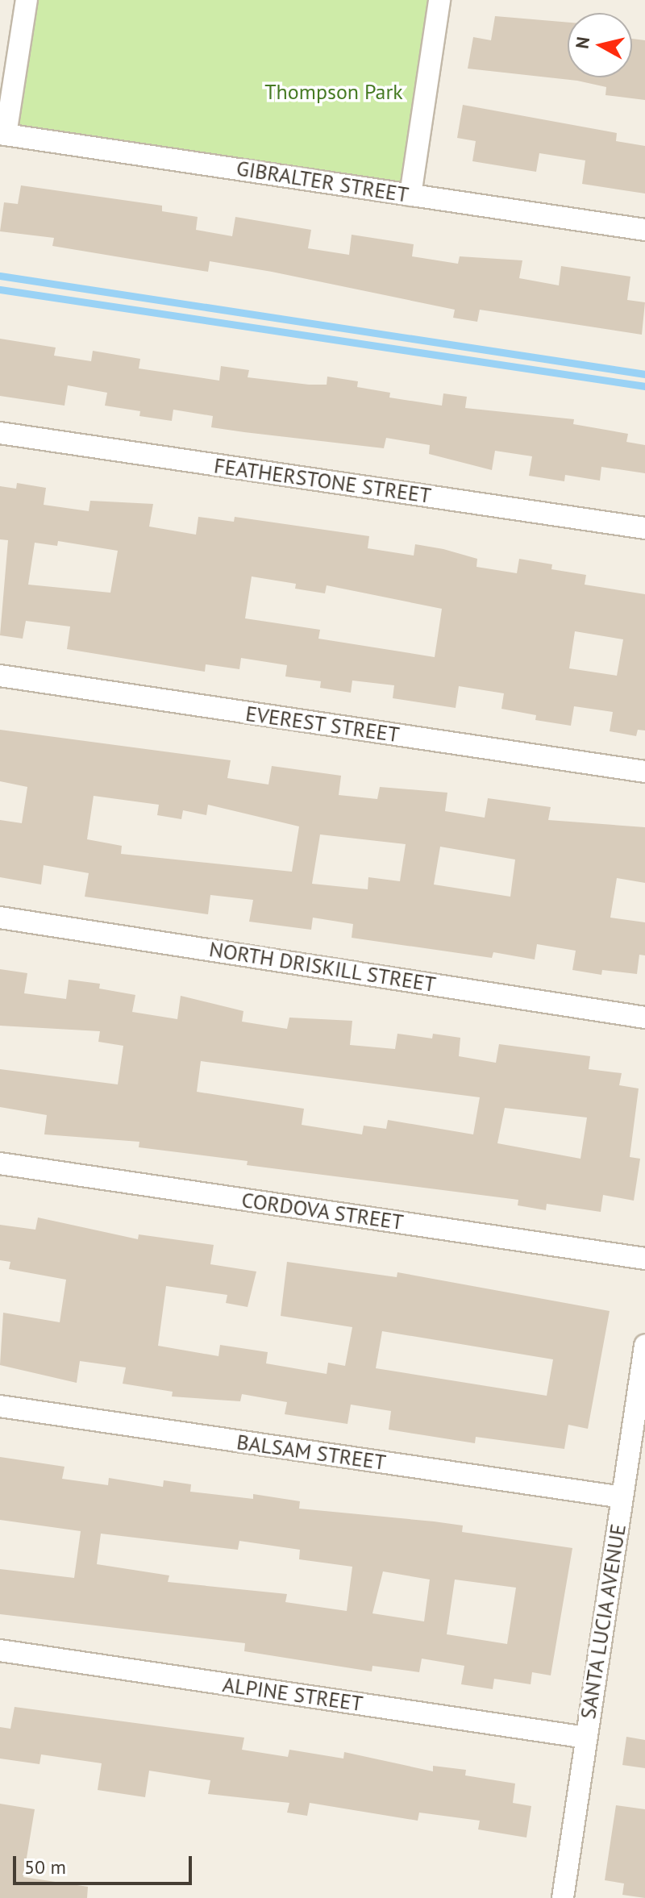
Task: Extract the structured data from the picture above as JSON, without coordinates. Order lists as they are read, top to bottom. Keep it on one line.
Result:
{"streets":{"street":["GIBRALTER STREET","FEATHERSTONE STREET","EVEREST STREET","NORTH DRISKILL STREET","CORDOVA STREET","BALSAM STREET","SANTA LUCIA AVENUE","ALPINE STREET"]},"crossings":[["BALSAM STREET","SANTA LUCIA AVENUE"],["SANTA LUCIA AVENUE","ALPINE STREET"]],"parks":["Thompson Park"],"scale_bar":"50 m","north":"left"}
